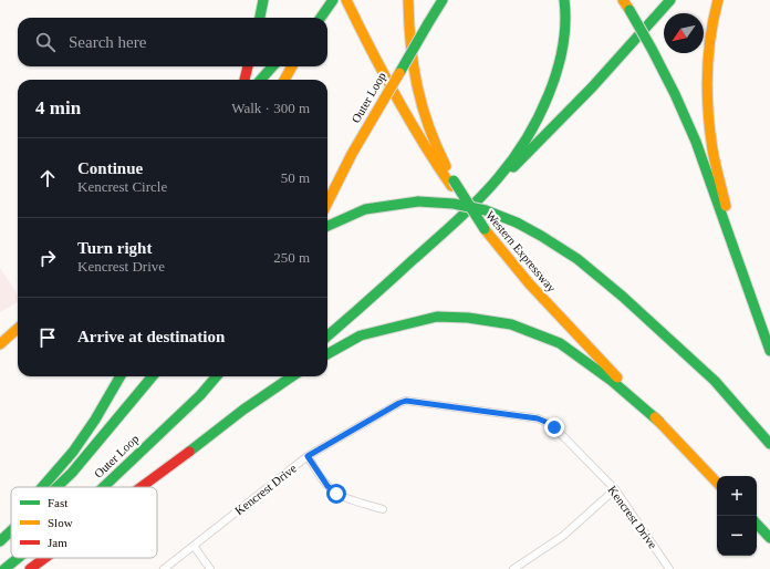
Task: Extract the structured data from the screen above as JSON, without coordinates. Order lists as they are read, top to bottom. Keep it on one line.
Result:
{"streets":{"highway":["Outer Loop","Western Expressway"],"street":["Kencrest Drive"]},"legend":["Fast","Slow","Jam"],"north":"bottom left","page":{"search":"Search here","heading":["4 min","Walk · 300 m"],"list":[["Continue","Kencrest Circle","50 m"],["Turn right","Kencrest Drive","250 m"],"Arrive at destination"],"map_buttons":["+","−"]}}
